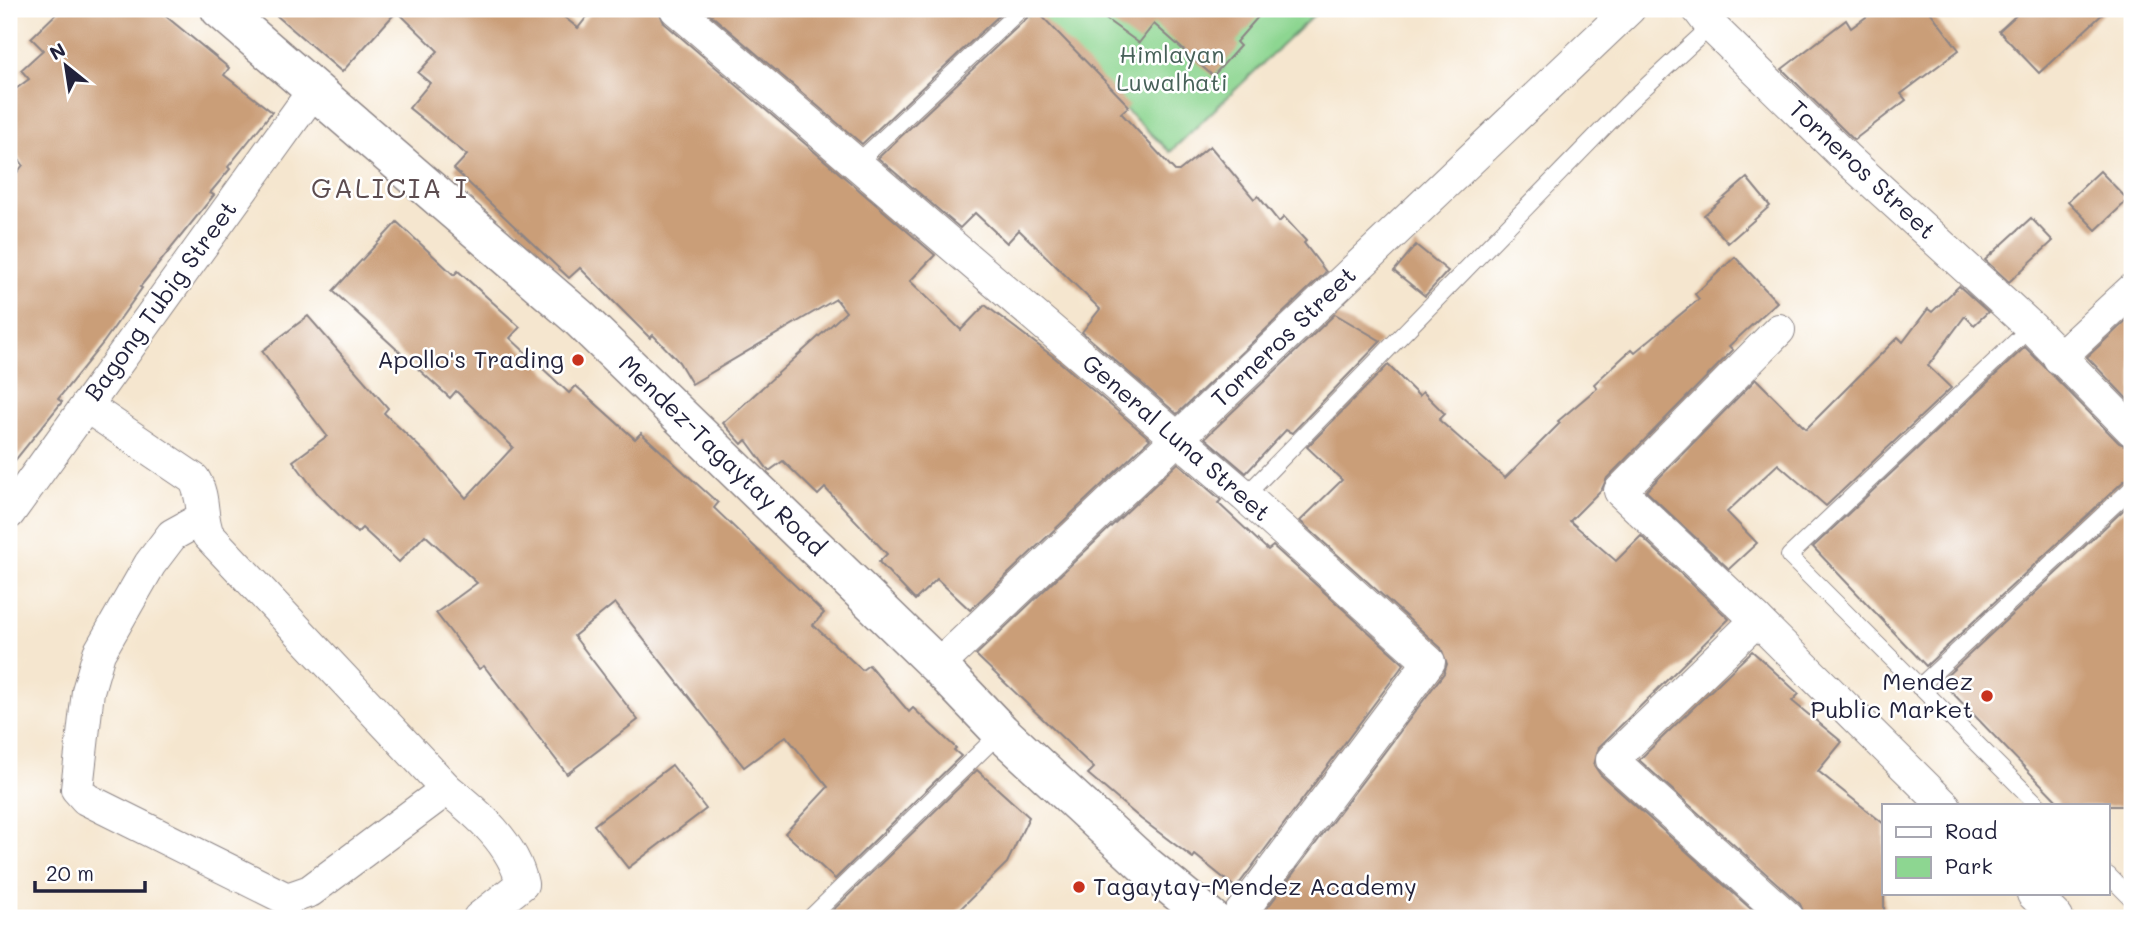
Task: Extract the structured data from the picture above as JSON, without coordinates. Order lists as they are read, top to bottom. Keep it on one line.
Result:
{"streets":{"main road":["Mendez-Tagaytay Road"],"street":["Torneros Street","Bagong Tubig Street","General Luna Street"]},"crossings":[["Torneros Street","General Luna Street"],["Torneros Street","Mendez-Tagaytay Road"],["Bagong Tubig Street","Mendez-Tagaytay Road"]],"districts":["GALICIA I"],"parks":["Himlayan Luwalhati"],"places":["Apollo's Trading","Mendez Public Market","Tagaytay-Mendez Academy"],"legend":["Road","Park"],"scale_bar":"20 m","north":"top left"}
